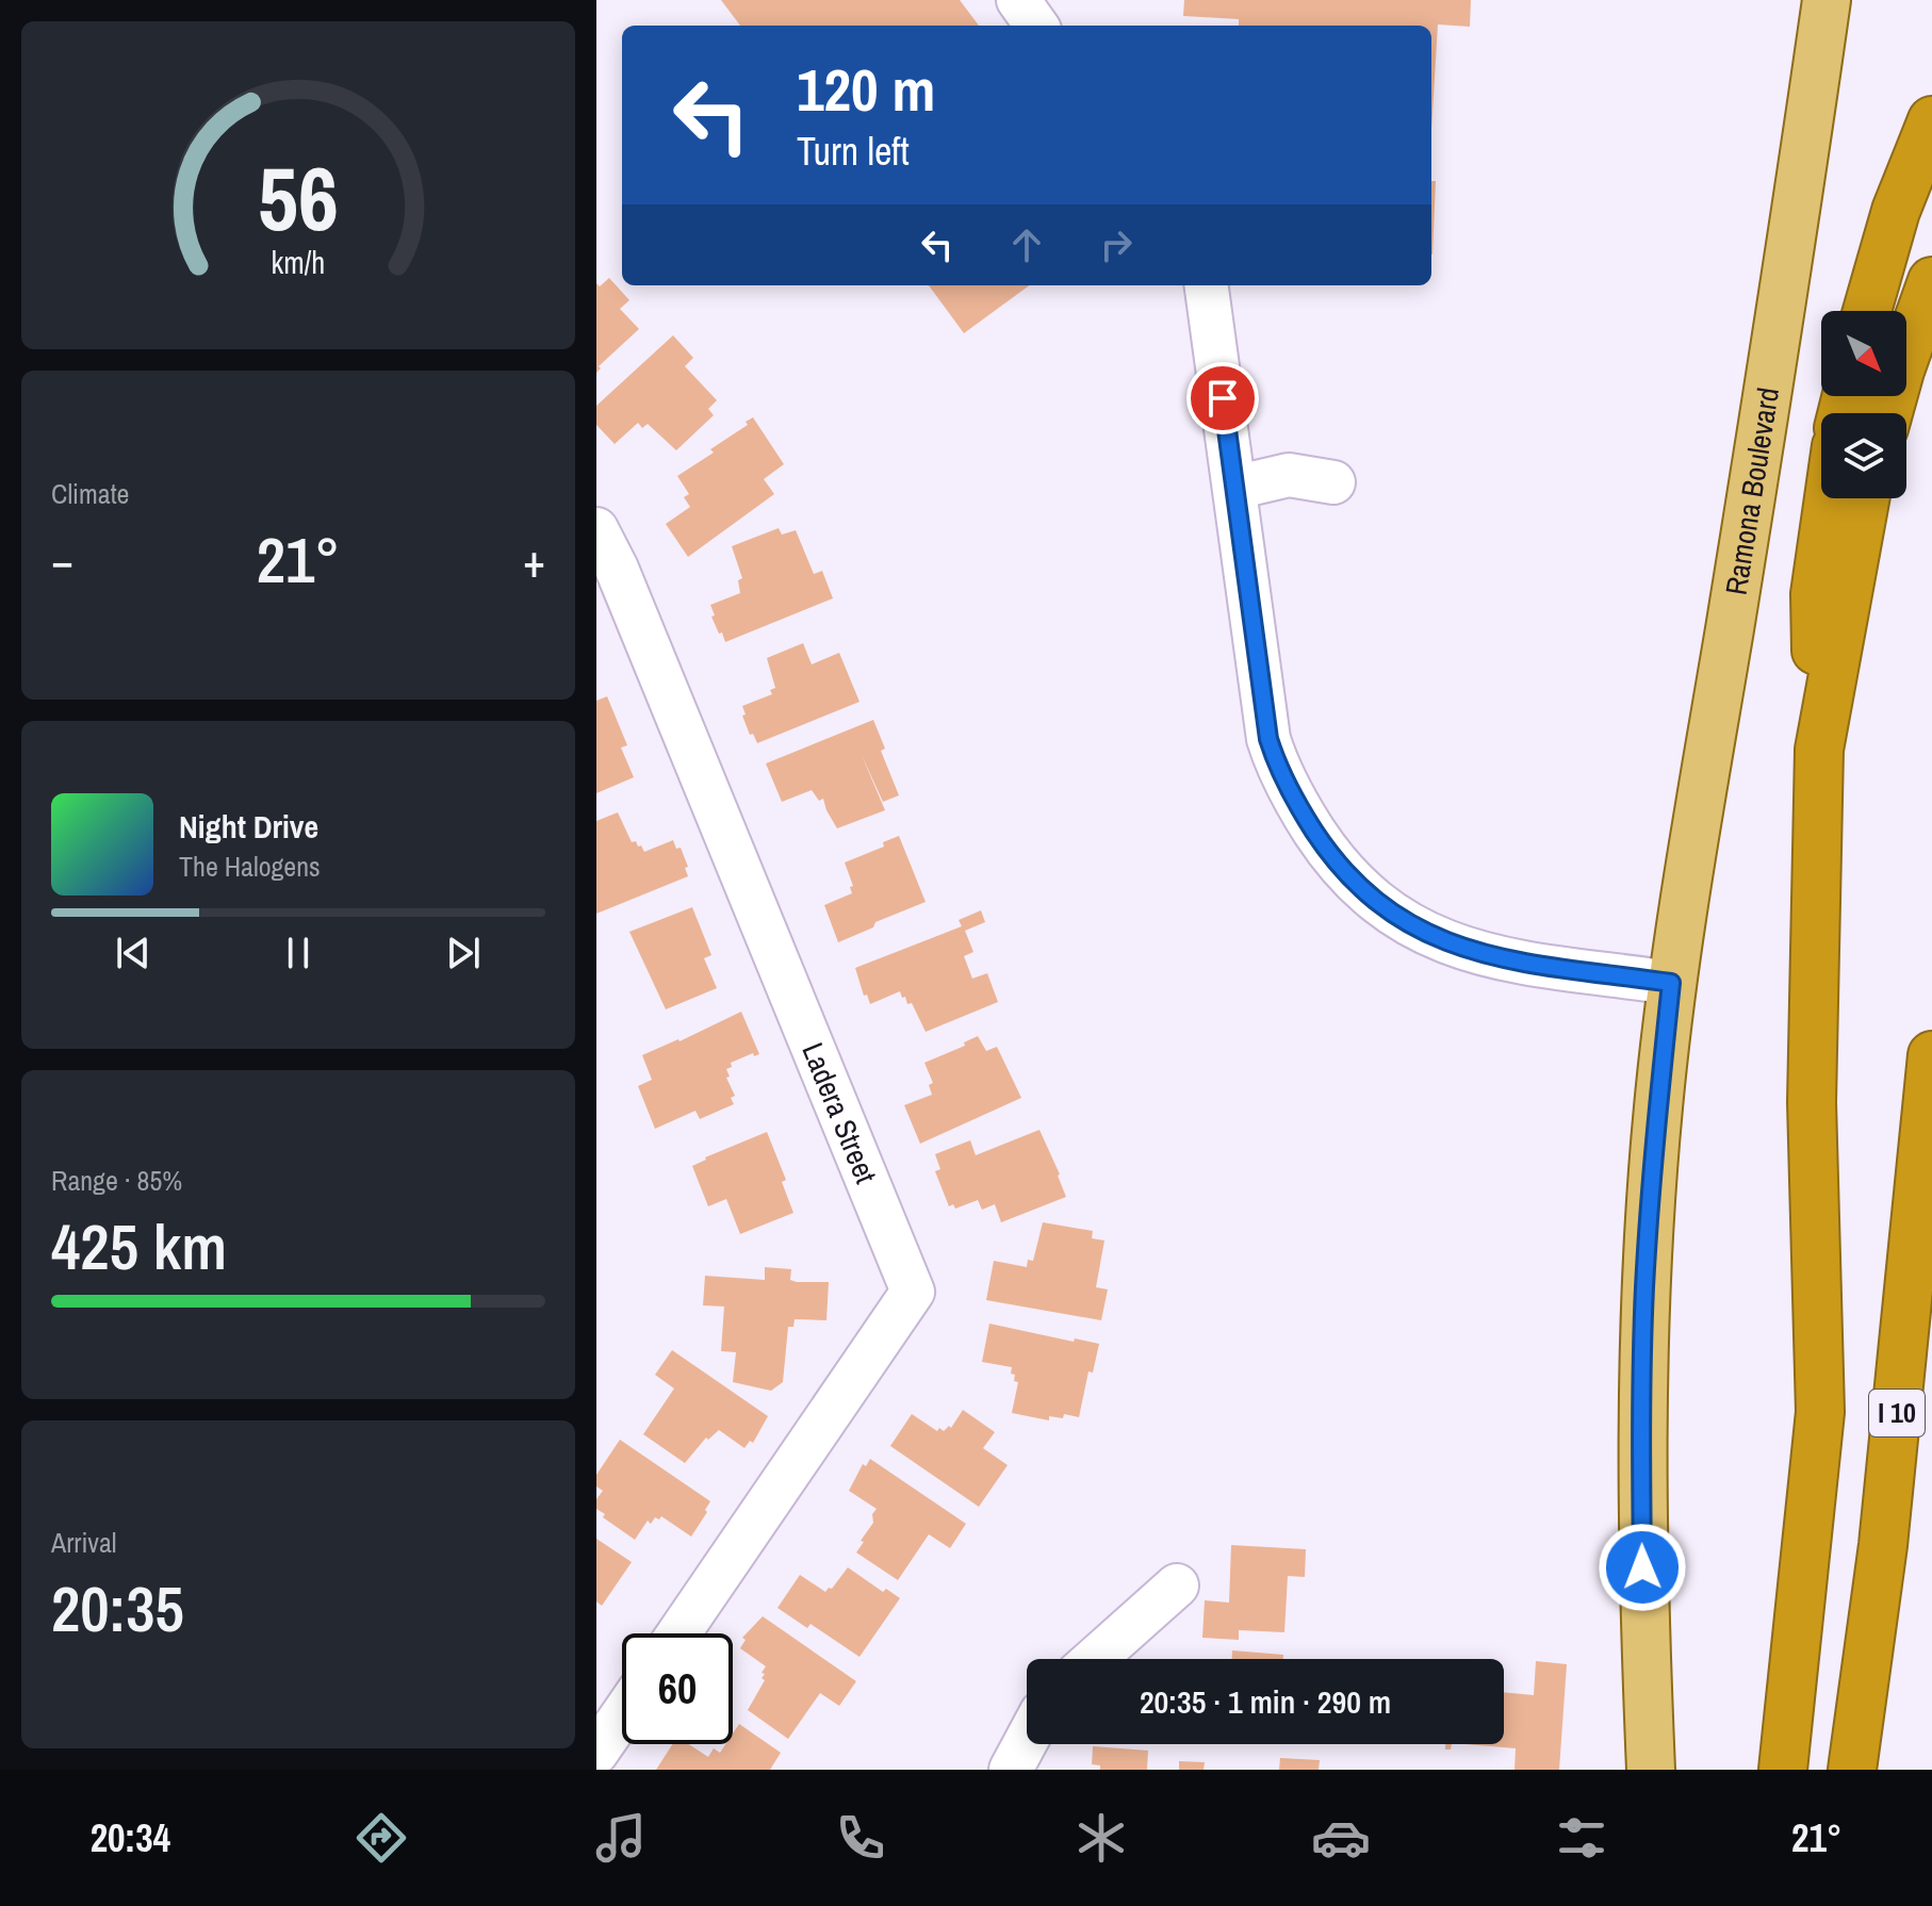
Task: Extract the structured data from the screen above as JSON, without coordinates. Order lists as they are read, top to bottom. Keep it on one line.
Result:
{"streets":{"highway":["I 10"],"main road":["Ramona Boulevard"],"street":["Ladera Street"]},"north":"bottom right","page":{"turn":["120 m","Turn left"],"tile":["Climate",["Range · 85%","425 km"],["Arrival","20:35"]],"heat":["−","21°","+"],"song":["Night Drive","The Halogens"],"limit":"60","trip":"20:35 · 1 min · 290 m","tabs":["20:34","21°"],"gauge":["56","km/h"]}}
